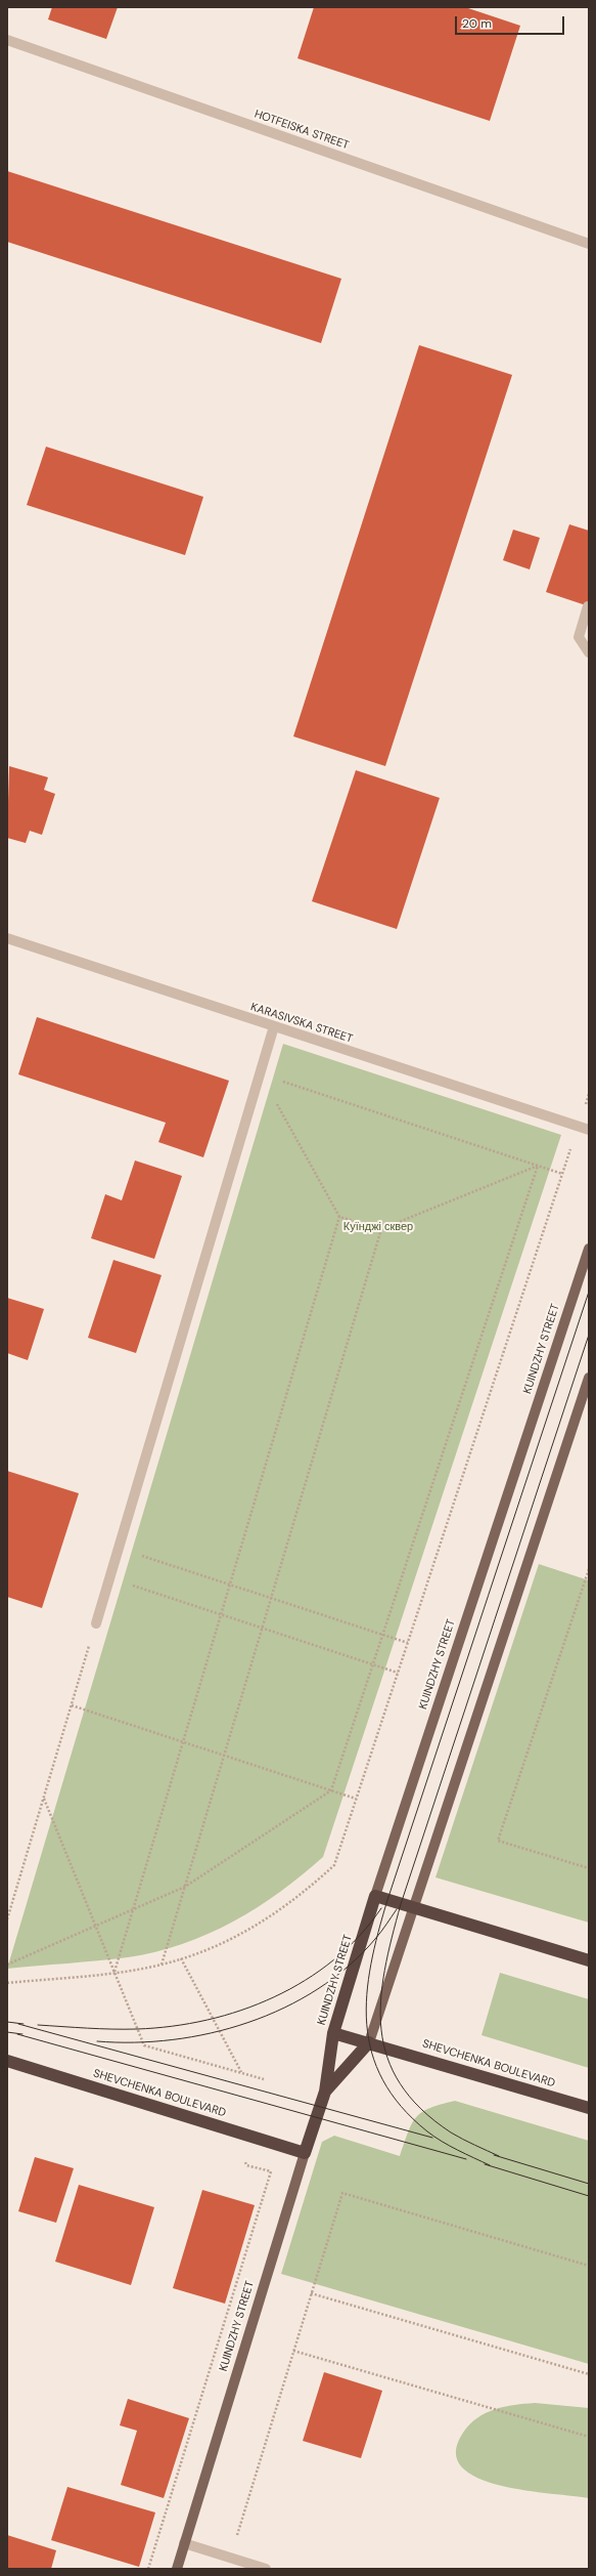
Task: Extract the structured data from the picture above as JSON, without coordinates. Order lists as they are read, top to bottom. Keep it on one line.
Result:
{"streets":{"highway":["KUINDZHY STREET","SHEVCHENKA BOULEVARD"],"street":["HOTFEISKA STREET","KARASIVSKA STREET"]},"crossings":[["KUINDZHY STREET","SHEVCHENKA BOULEVARD"]],"parks":["Куїнджі сквер"],"scale_bar":"20 m"}
